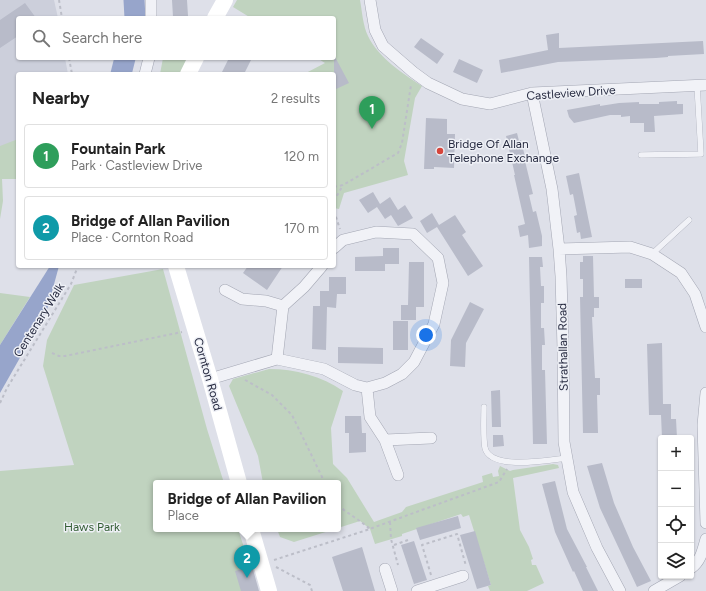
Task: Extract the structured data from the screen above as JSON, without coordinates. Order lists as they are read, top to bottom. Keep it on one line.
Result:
{"streets":{"main road":["Cornton Road"],"street":["Castleview Drive","Strathallan Road"],"path":["Centenary Walk"]},"crossings":[["Castleview Drive","Strathallan Road"]],"parks":["Haws Park"],"places":["Bridge Of Allan Telephone Exchange"],"page":{"search":"Search here","heading":["Nearby","2 results"],"pins":["1","2"],"list":[{"mark":"1","name":"Fountain Park","note":"Park · Castleview Drive","value":"120 m"},{"mark":"2","name":"Bridge of Allan Pavilion","note":"Place · Cornton Road","value":"170 m"}],"map_buttons":["+","−"],"popup":["Bridge of Allan Pavilion","Place"]}}
